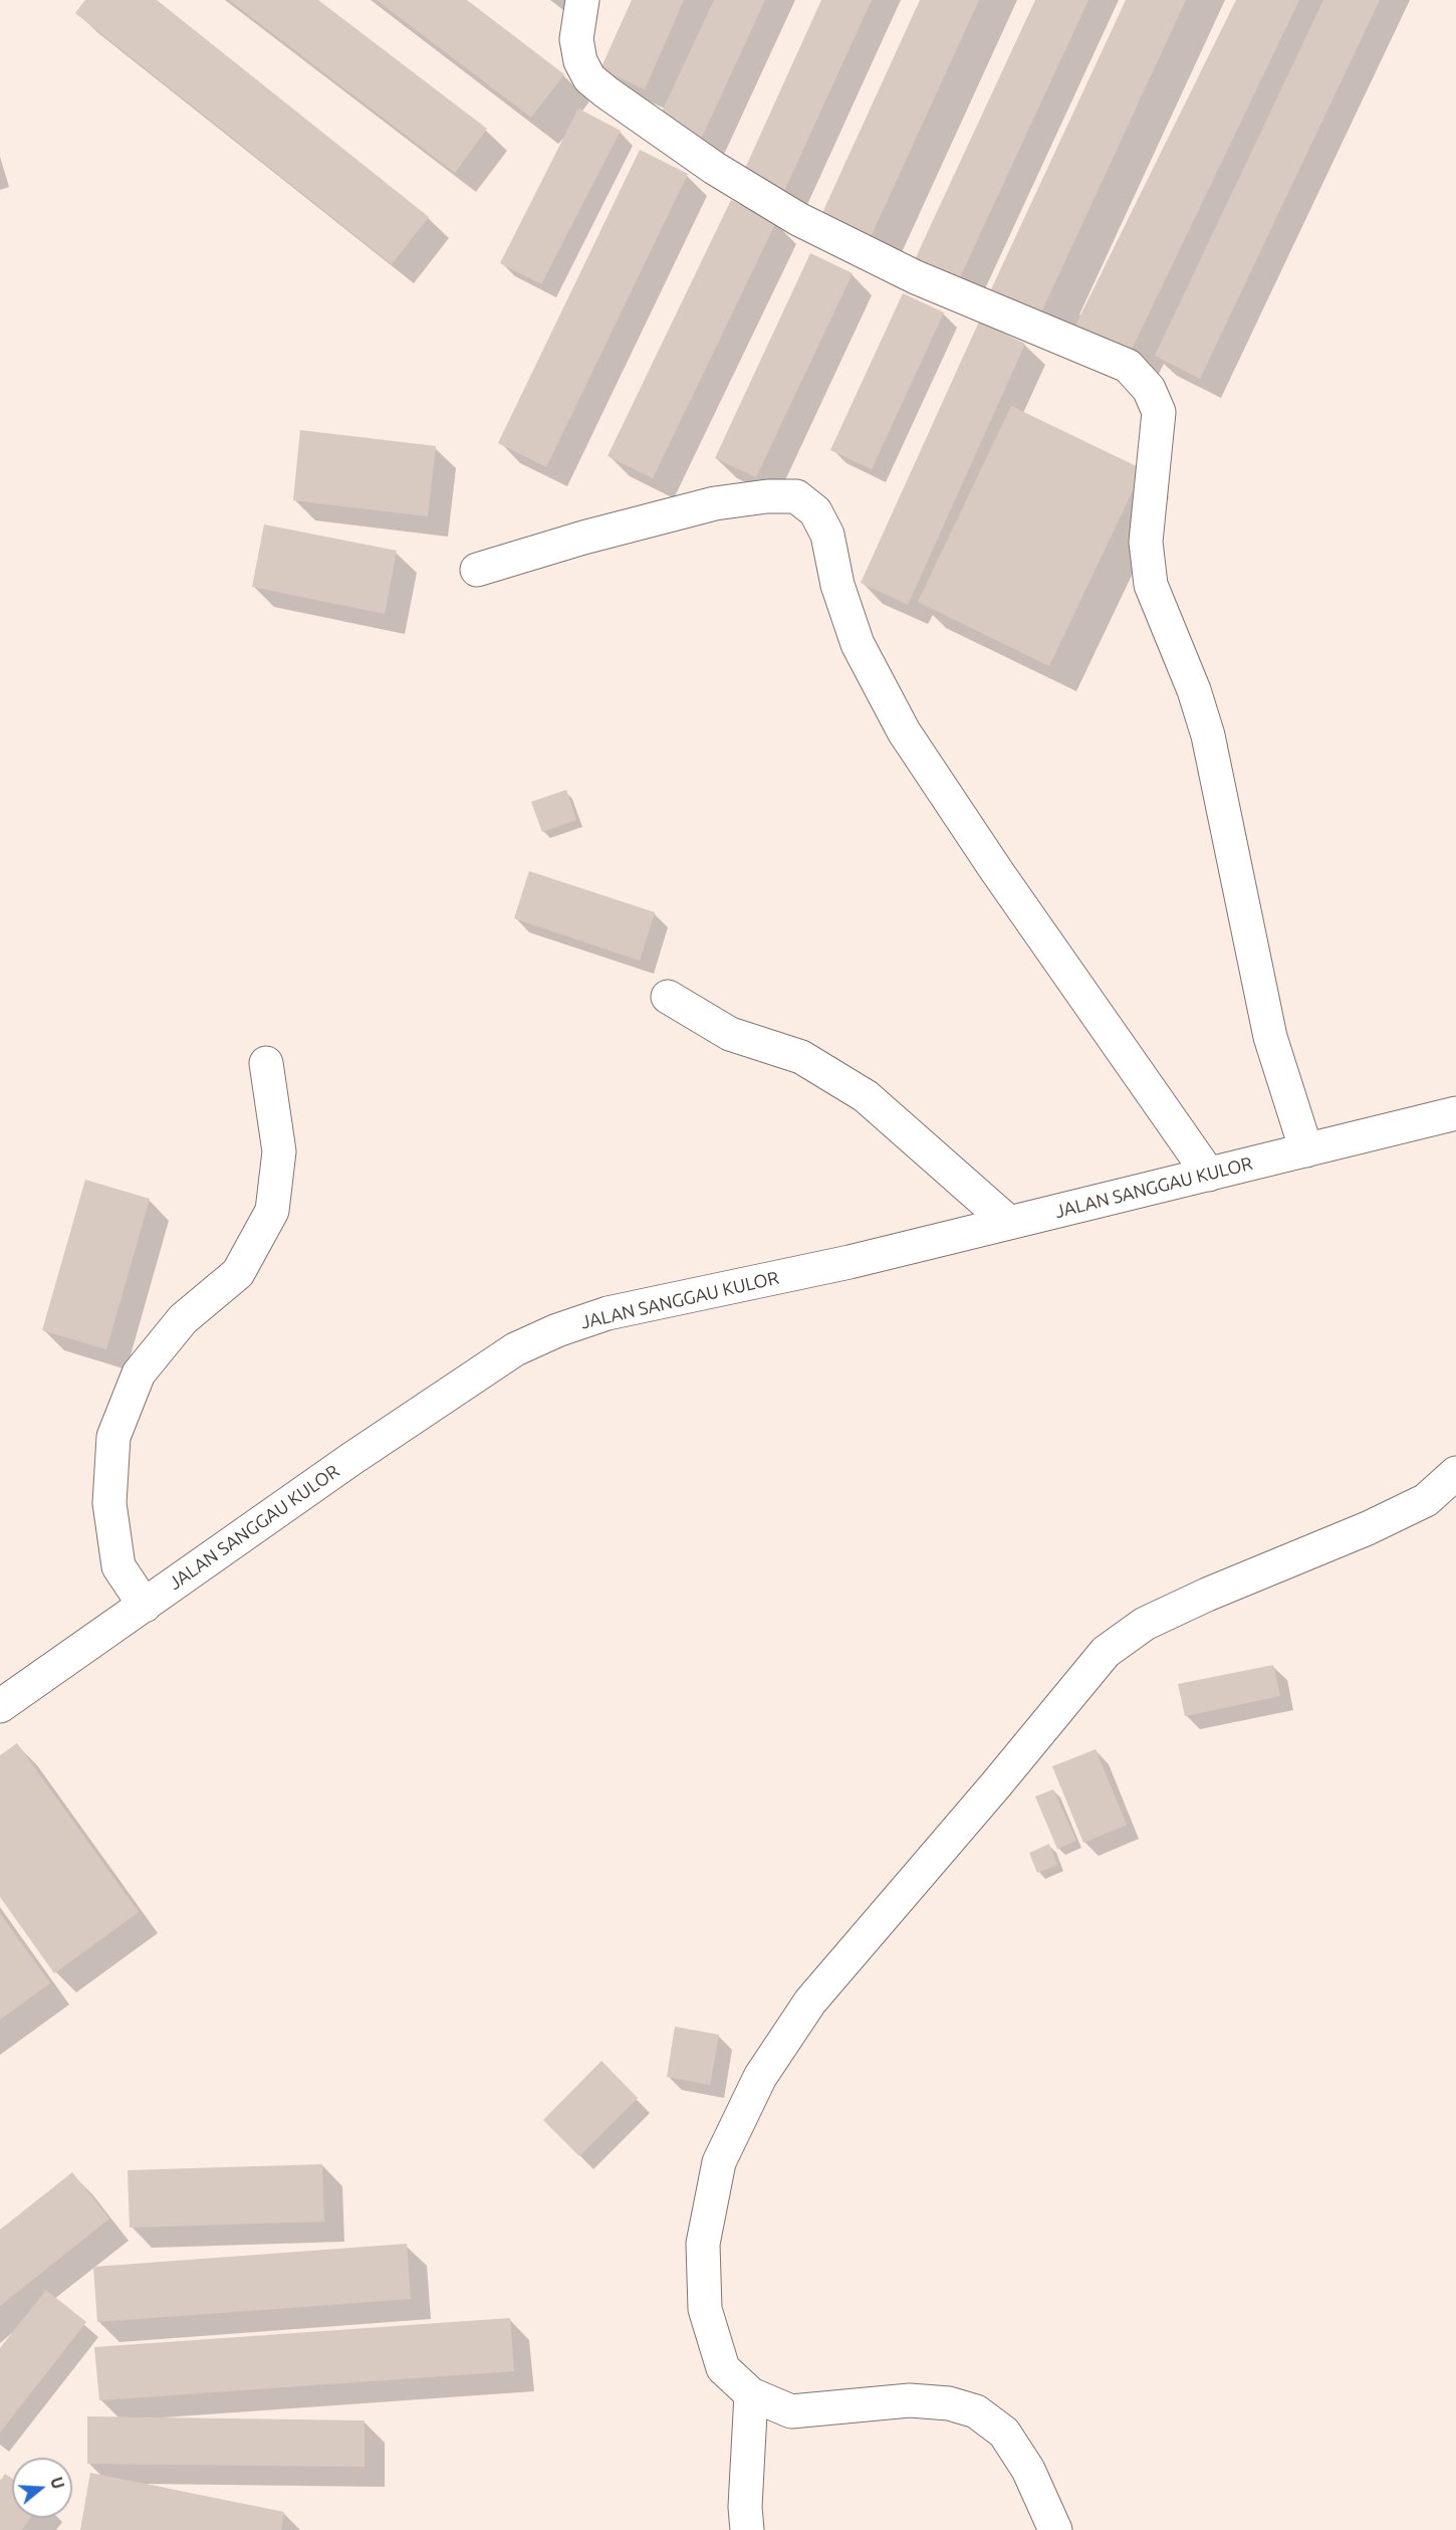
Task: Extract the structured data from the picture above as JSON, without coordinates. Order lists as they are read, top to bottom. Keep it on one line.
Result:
{"streets":{"street":["JALAN SANGGAU KULOR"]},"north":"right"}
